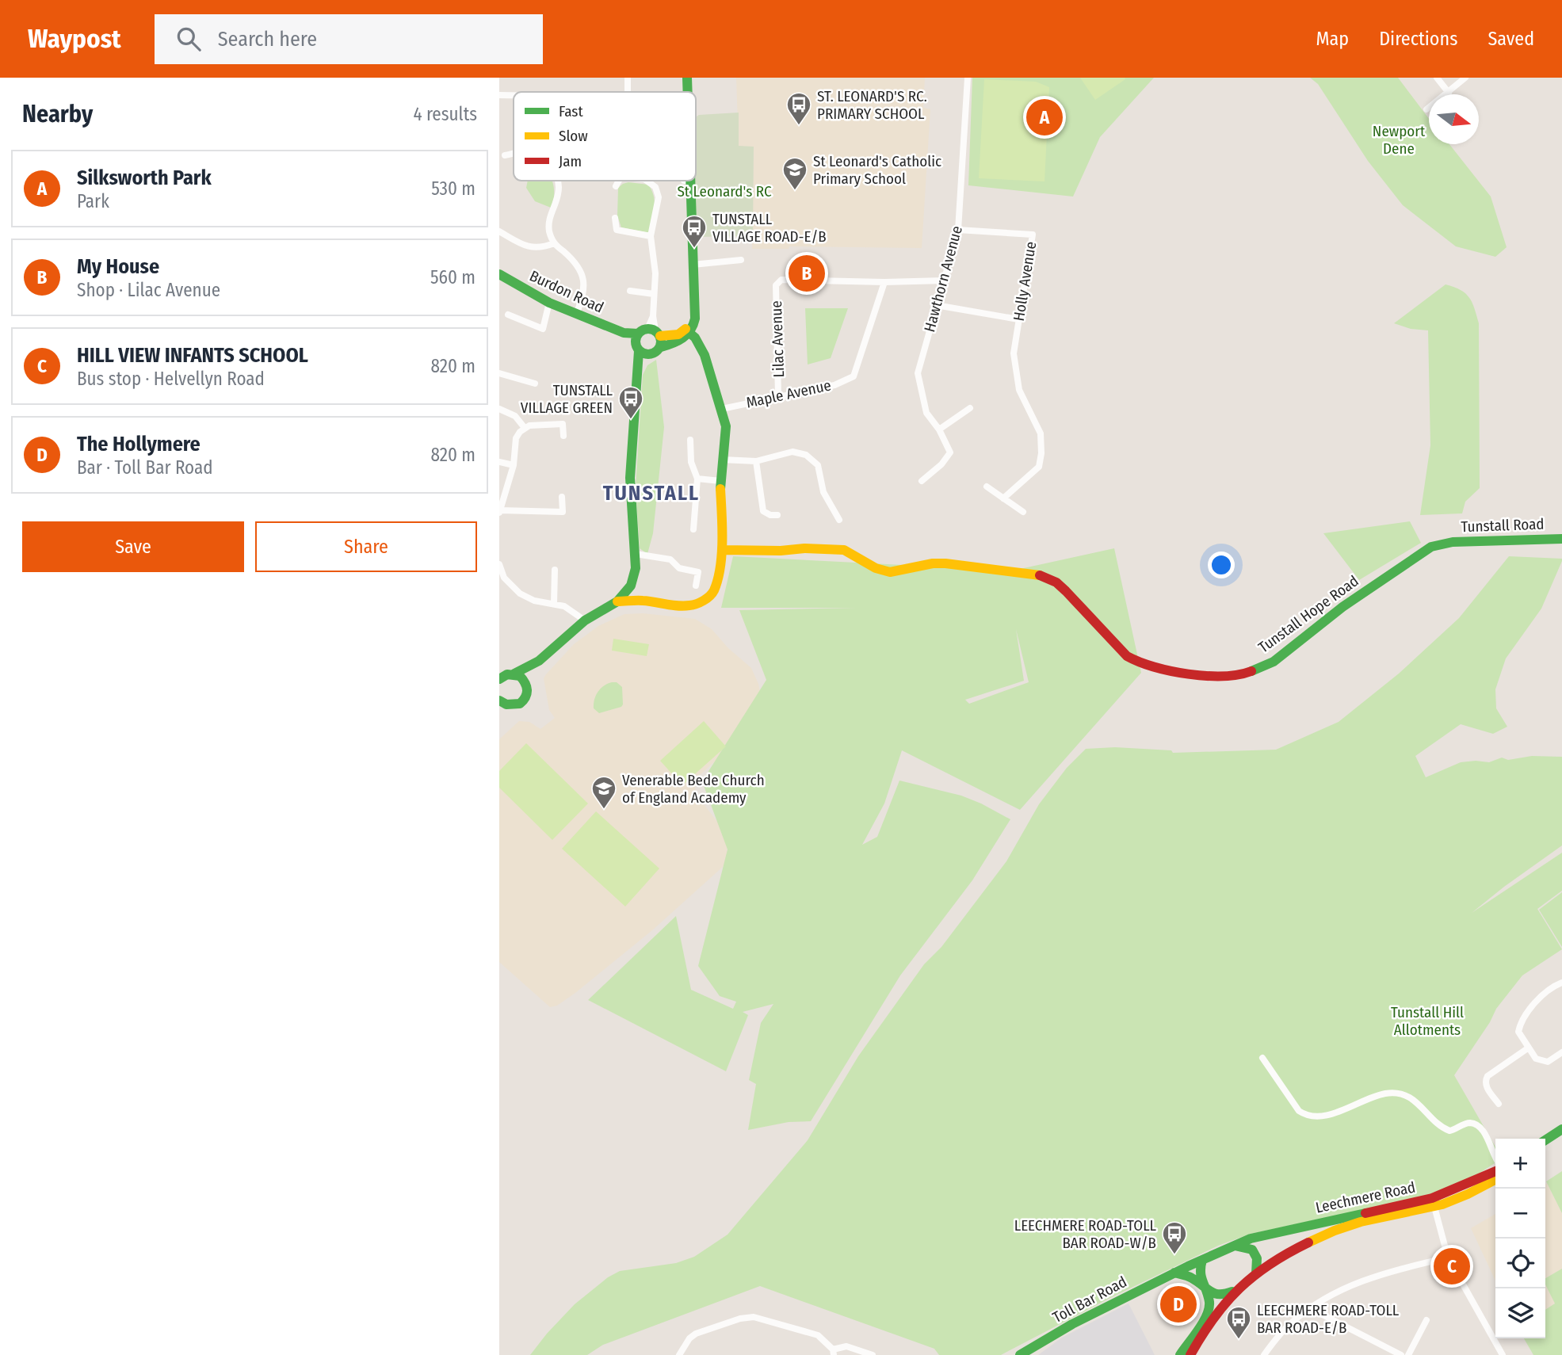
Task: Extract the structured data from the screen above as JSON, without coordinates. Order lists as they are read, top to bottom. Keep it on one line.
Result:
{"streets":{"street":["Hawthorn Avenue","Holly Avenue","Burdon Road","Lilac Avenue","Maple Avenue","Tunstall Road","Tunstall Hope Road","Leechmere Road","Toll Bar Road"]},"crossings":[["Hawthorn Avenue","Holly Avenue"],["Hawthorn Avenue","Lilac Avenue"],["Lilac Avenue","Maple Avenue"],["Tunstall Road","Tunstall Hope Road"],["Leechmere Road","Toll Bar Road"]],"districts":["TUNSTALL"],"parks":["Newport Dene","St Leonard's RC","Tunstall Hill Allotments"],"places":{"bus stop":["ST. LEONARD'S RC. PRIMARY SCHOOL","TUNSTALL VILLAGE ROAD-E/B","TUNSTALL VILLAGE GREEN","LEECHMERE ROAD-TOLL BAR ROAD-W/B","LEECHMERE ROAD-TOLL BAR ROAD-E/B"],"school or university":["St Leonard's Catholic Primary School","Venerable Bede Church of England Academy"]},"legend":["Fast","Slow","Jam"],"north":"right","page":{"header":"Waypost","search":"Search here","nav":["Map","Directions","Saved"],"heading":["Nearby","4 results"],"pins":["A","B","C","D"],"list":[{"mark":"A","name":"Silksworth Park","note":"Park","value":"530 m"},{"mark":"B","name":"My House","note":"Shop · Lilac Avenue","value":"560 m"},{"mark":"C","name":"HILL VIEW INFANTS SCHOOL","note":"Bus stop · Helvellyn Road","value":"820 m"},{"mark":"D","name":"The Hollymere","note":"Bar · Toll Bar Road","value":"820 m"}],"buttons":["Save","Share"],"map_buttons":["+","−"]}}
